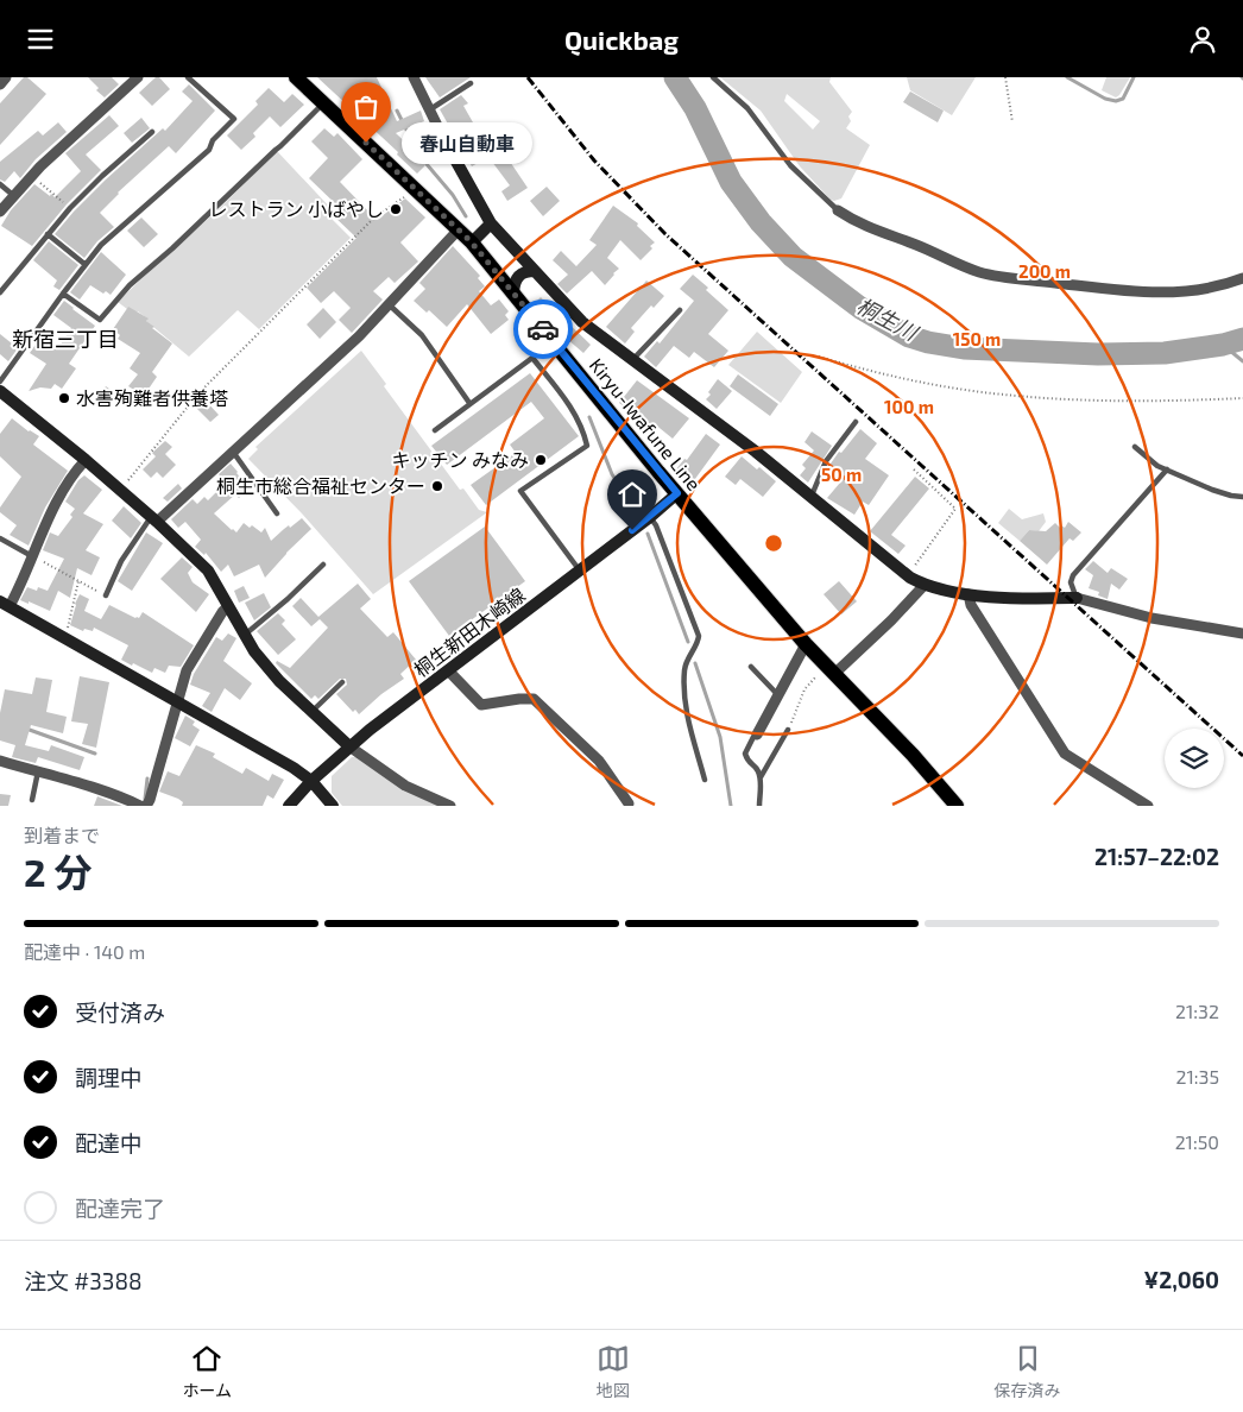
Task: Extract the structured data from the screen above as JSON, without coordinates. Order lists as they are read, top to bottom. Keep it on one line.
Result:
{"streets":{"main road":["Kiryu-Iwafune Line"],"street":["桐生新田木崎線"]},"crossings":[["Kiryu-Iwafune Line","桐生新田木崎線"]],"districts":["新宿三丁目"],"water":["桐生川"],"places":["春山自動車","レストラン 小ばやし","水害殉難者供養塔","キッチン みなみ","桐生市総合福祉センター"],"page":{"header":"Quickbag","bubble":"春山自動車","heading":["2 分","到着まで","21:57–22:02"],"panel":["注文 #3388","¥2,060"],"bar":"配達中 · 140 m","list":[["受付済み","21:32"],["調理中","21:35"],["配達中","21:50"],"配達完了"],"tabs":["ホーム","地図","保存済み"]},"rings":["200 m","150 m","100 m","50 m"]}
